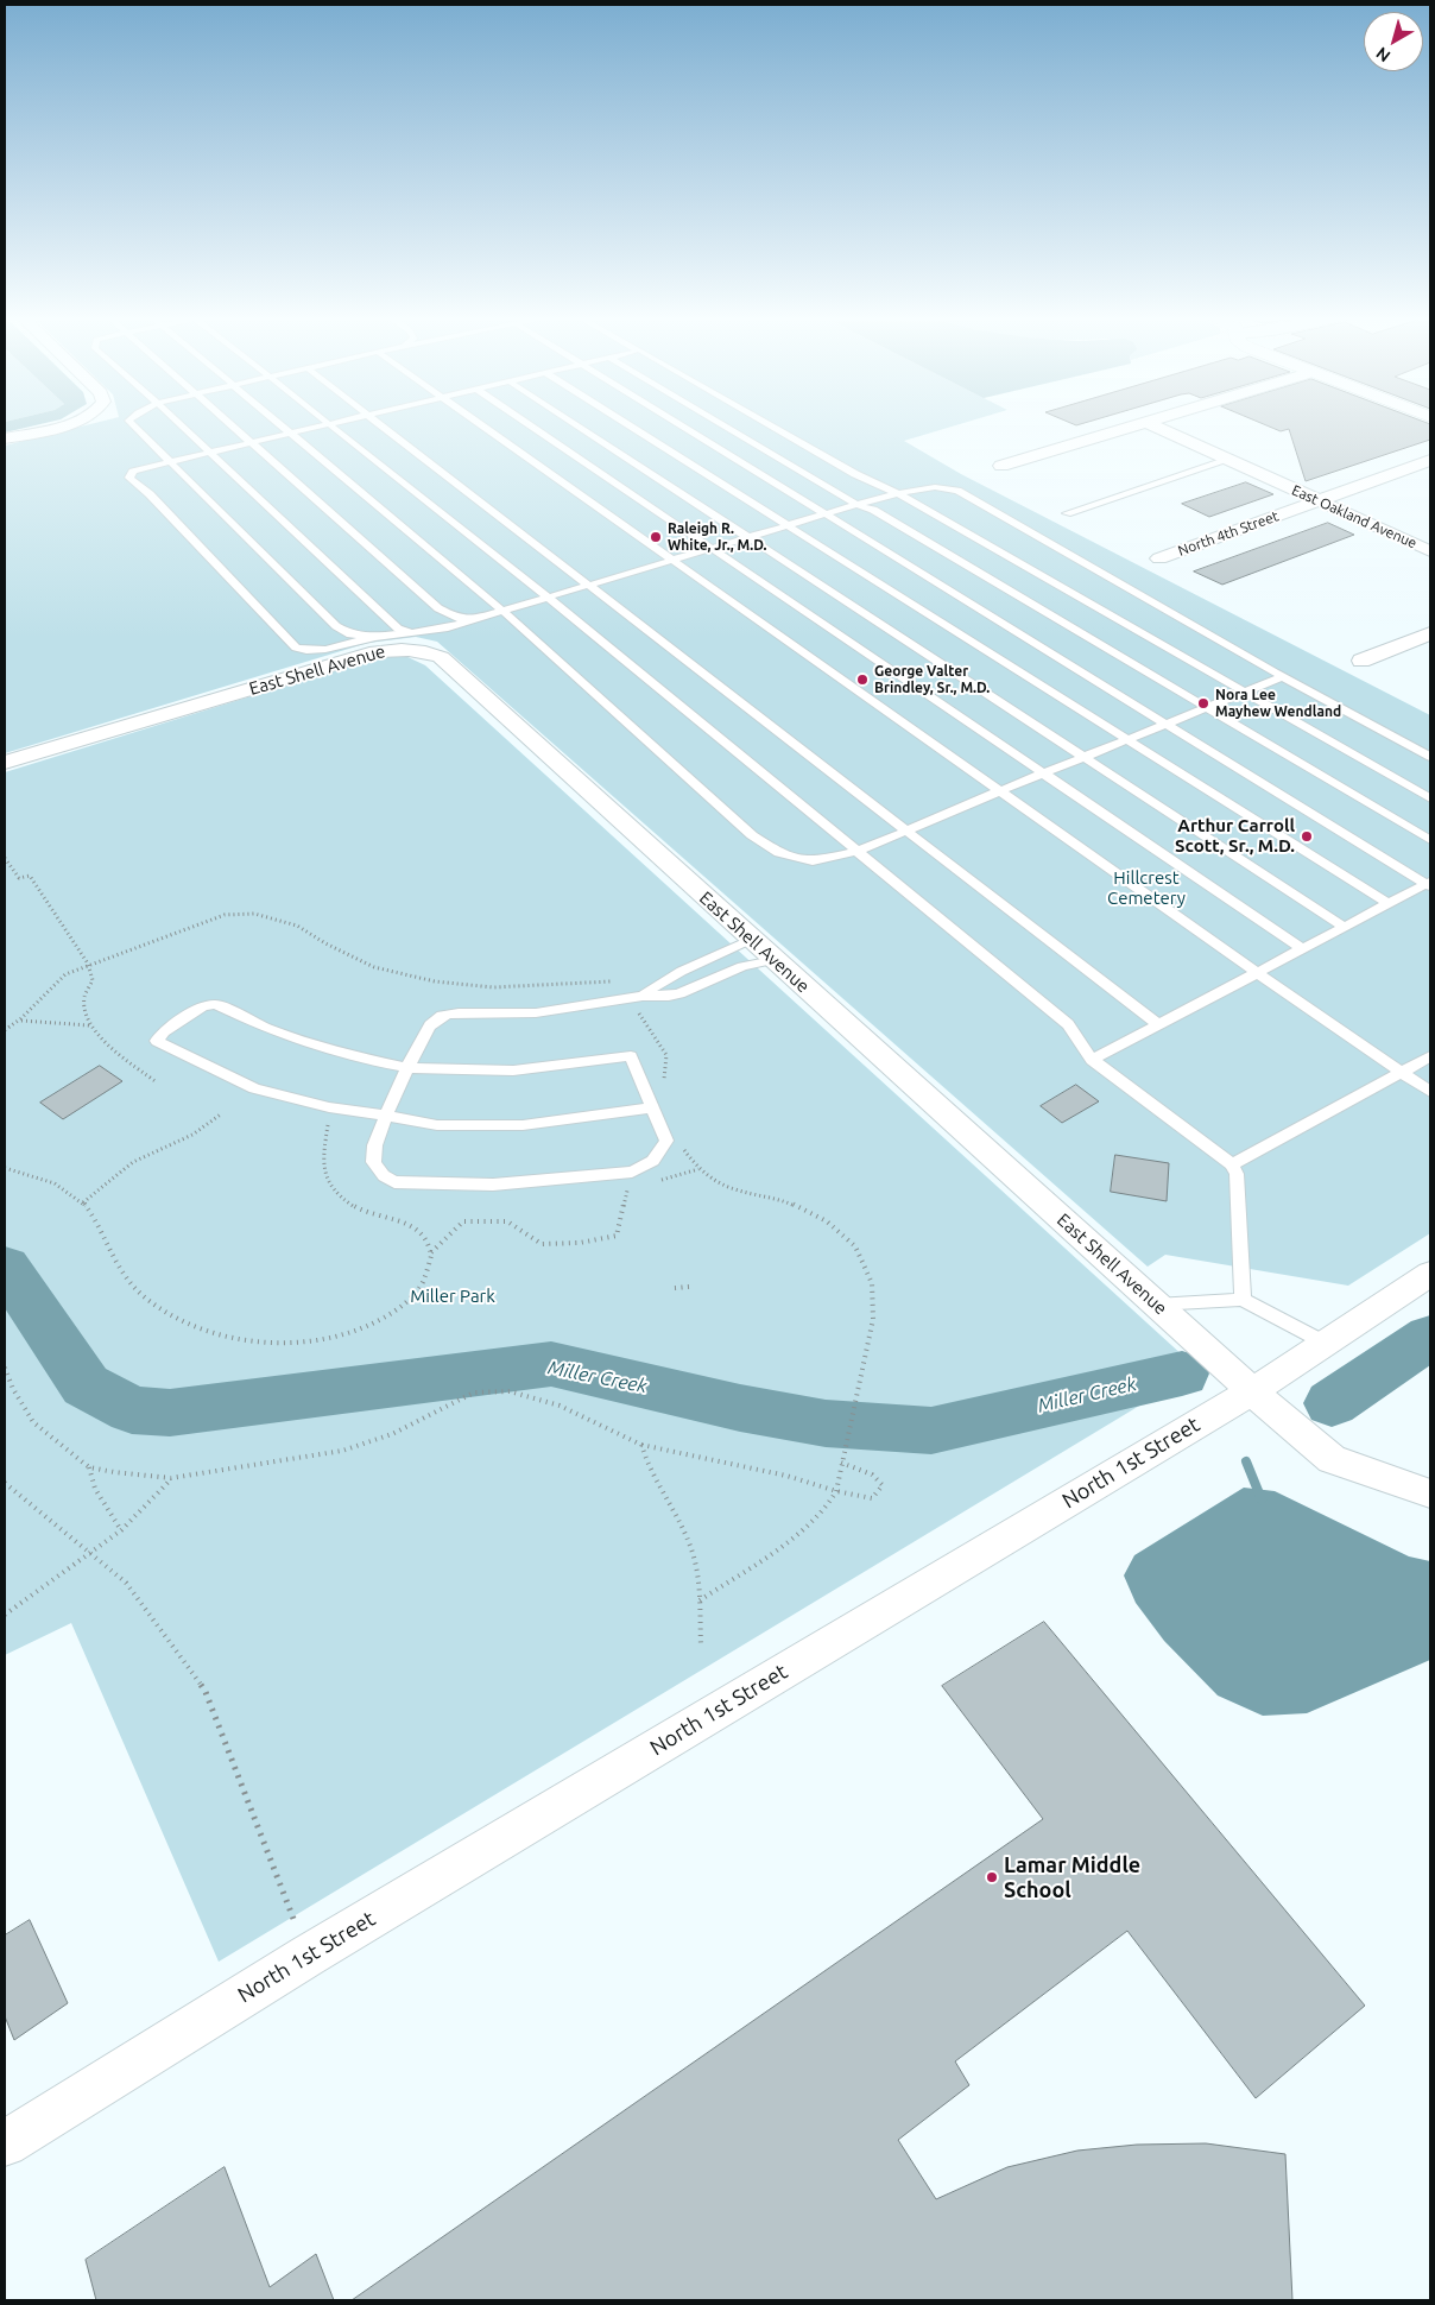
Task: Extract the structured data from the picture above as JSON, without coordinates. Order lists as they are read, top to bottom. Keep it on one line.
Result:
{"streets":{"street":["East Oakland Avenue","North 4th Street","East Shell Avenue","North 1st Street"]},"crossings":[["East Oakland Avenue","North 4th Street"],["East Shell Avenue","North 1st Street"]],"water":["Miller Creek"],"parks":["Hillcrest Cemetery","Miller Park"],"places":["Raleigh R. White, Jr., M.D.","George Valter Brindley, Sr., M.D.","Nora Lee Mayhew Wendland","Arthur Carroll Scott, Sr., M.D.","Lamar Middle School"],"north":"bottom left"}
